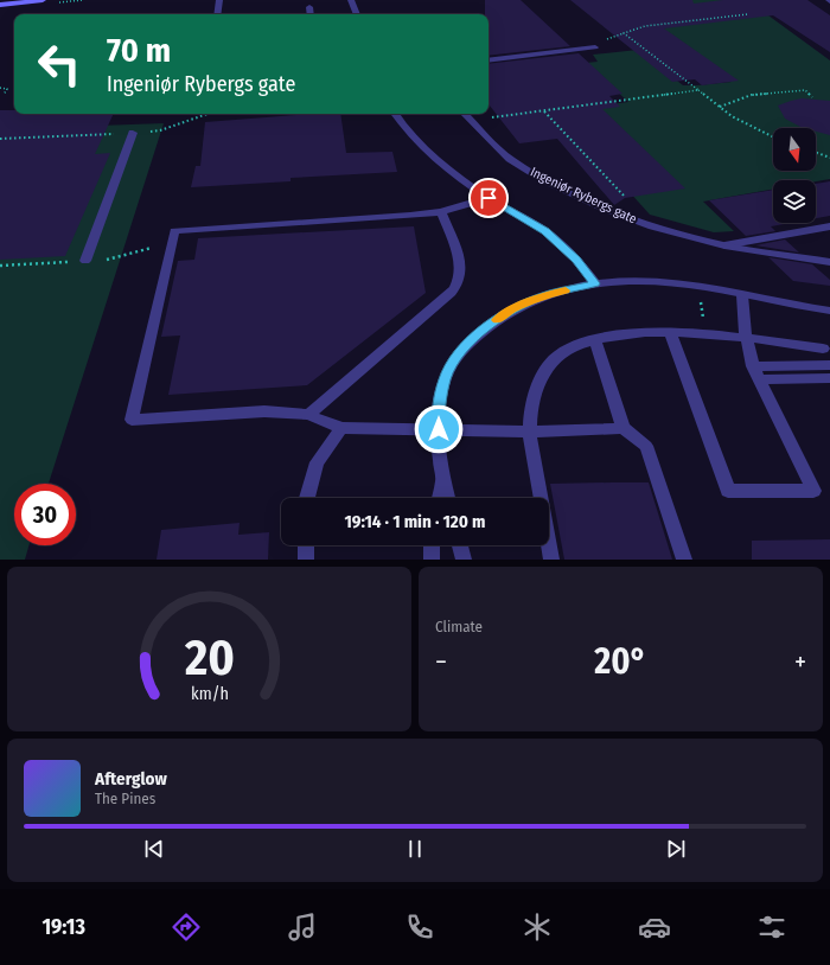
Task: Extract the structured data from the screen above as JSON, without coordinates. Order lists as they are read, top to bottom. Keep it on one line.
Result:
{"streets":{"street":["Ingeniør Rybergs gate"]},"north":"bottom","page":{"turn":["70 m","Ingeniør Rybergs gate"],"limit":"30","trip":"19:14 · 1 min · 120 m","tile":"Climate","heat":["−","20°","+"],"song":["Afterglow","The Pines"],"tabs":"19:13","gauge":["20","km/h"]}}
